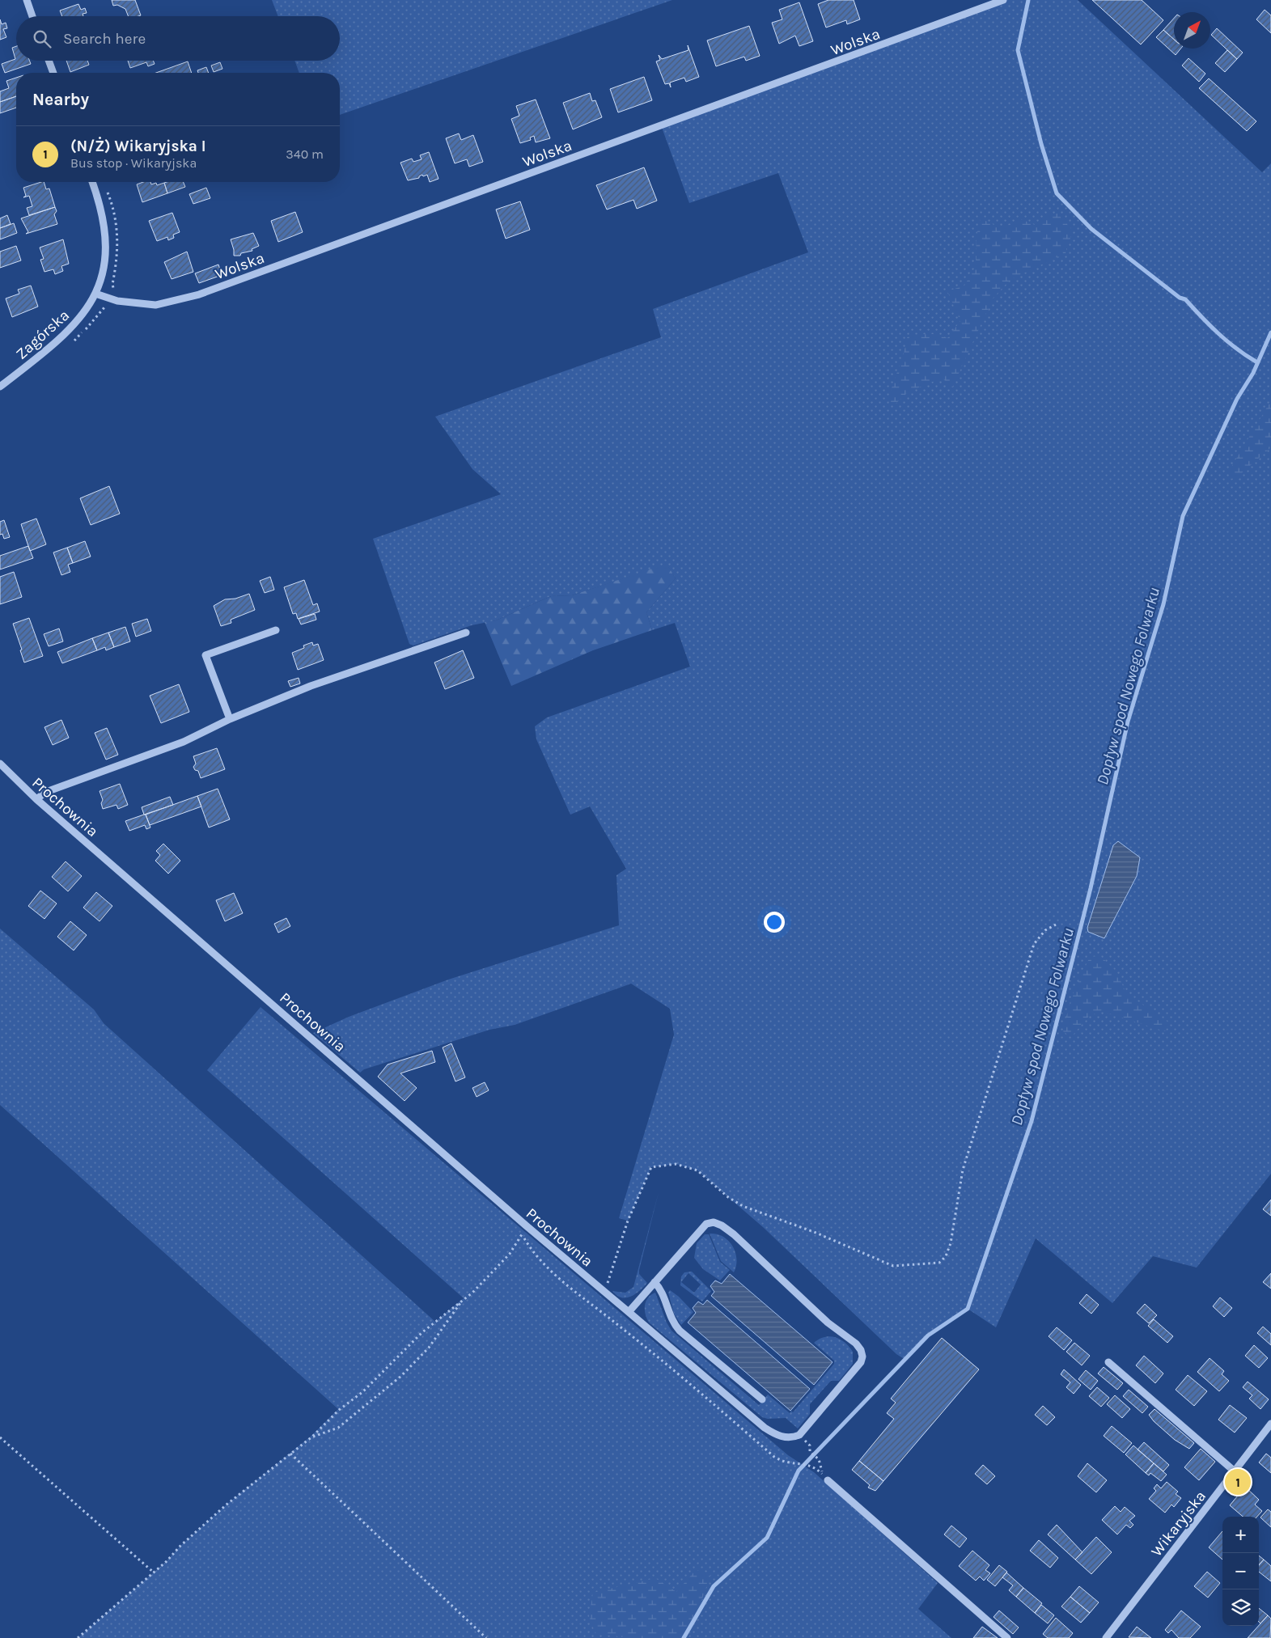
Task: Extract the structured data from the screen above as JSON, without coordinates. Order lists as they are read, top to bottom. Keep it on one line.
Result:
{"streets":{"street":["Wolska","Zagórska","Prochownia","Wikaryjska"]},"crossings":[["Wolska","Zagórska"]],"water":["Dopływ spod Nowego Folwarku"],"north":"top right","page":{"search":"Search here","heading":"Nearby","list":[{"mark":"1","name":"(N/Ż) Wikaryjska I","note":"Bus stop · Wikaryjska","value":"340 m"}],"pins":"1","map_buttons":["+","−"]}}
